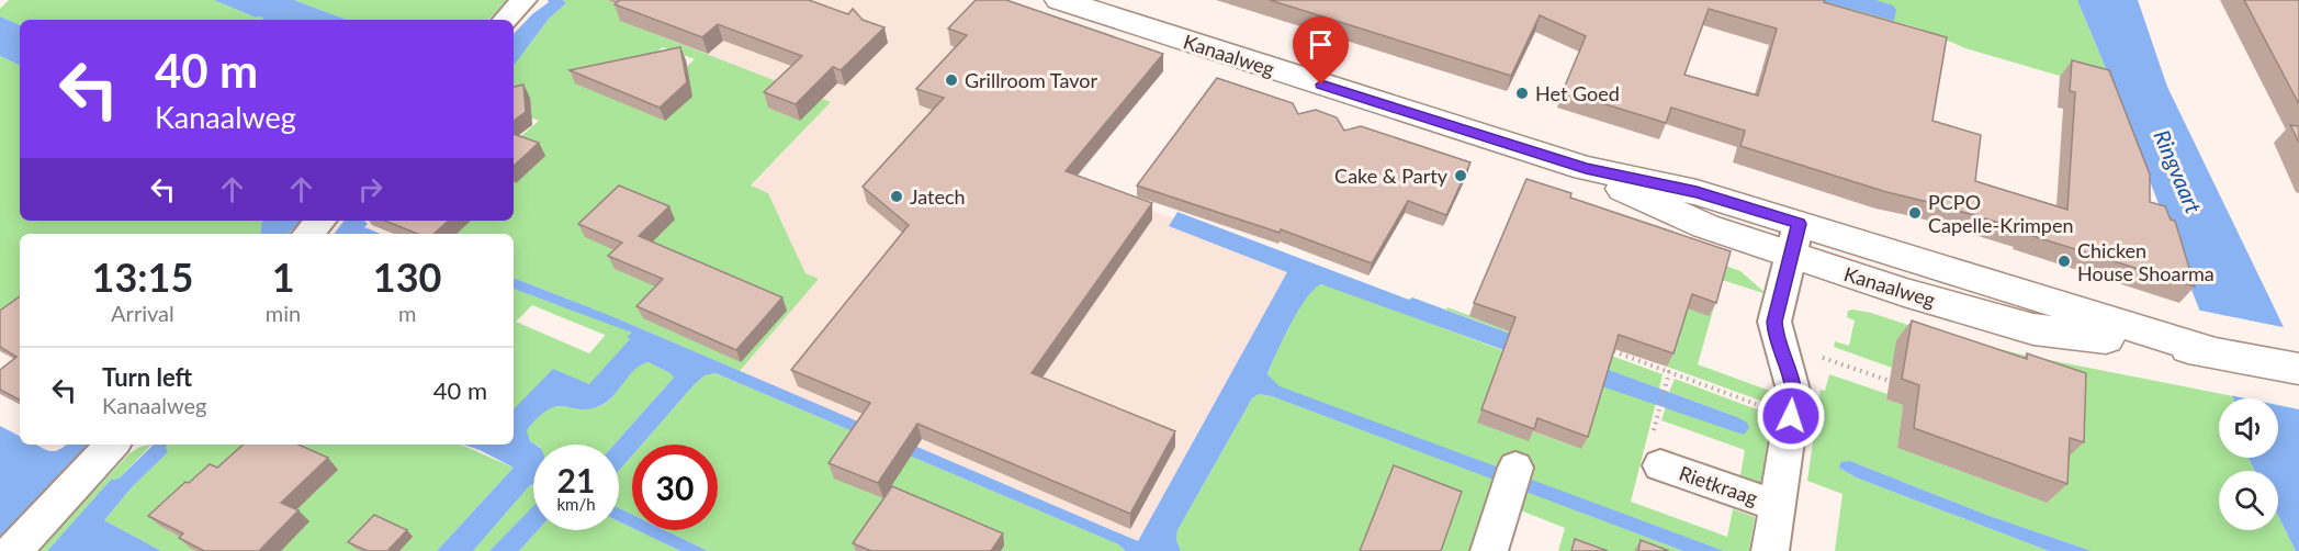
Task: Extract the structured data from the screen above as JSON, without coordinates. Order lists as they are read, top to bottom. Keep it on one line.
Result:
{"streets":{"main road":["Kanaalweg"],"street":["Rietkraag"]},"crossings":[["Kanaalweg","Rietkraag"]],"water":["Ringvaart"],"places":["Grillroom Tavor","Het Goed","Cake & Party","Jatech","PCPO Capelle-Krimpen","Chicken House Shoarma"],"page":{"turn":["40 m","Kanaalweg"],"eta":["13:15","Arrival","1","min","130","m"],"list":[{"name":"Turn left","note":"Kanaalweg","value":"40 m"}],"speed":"21 km/h","limit":"30"}}
